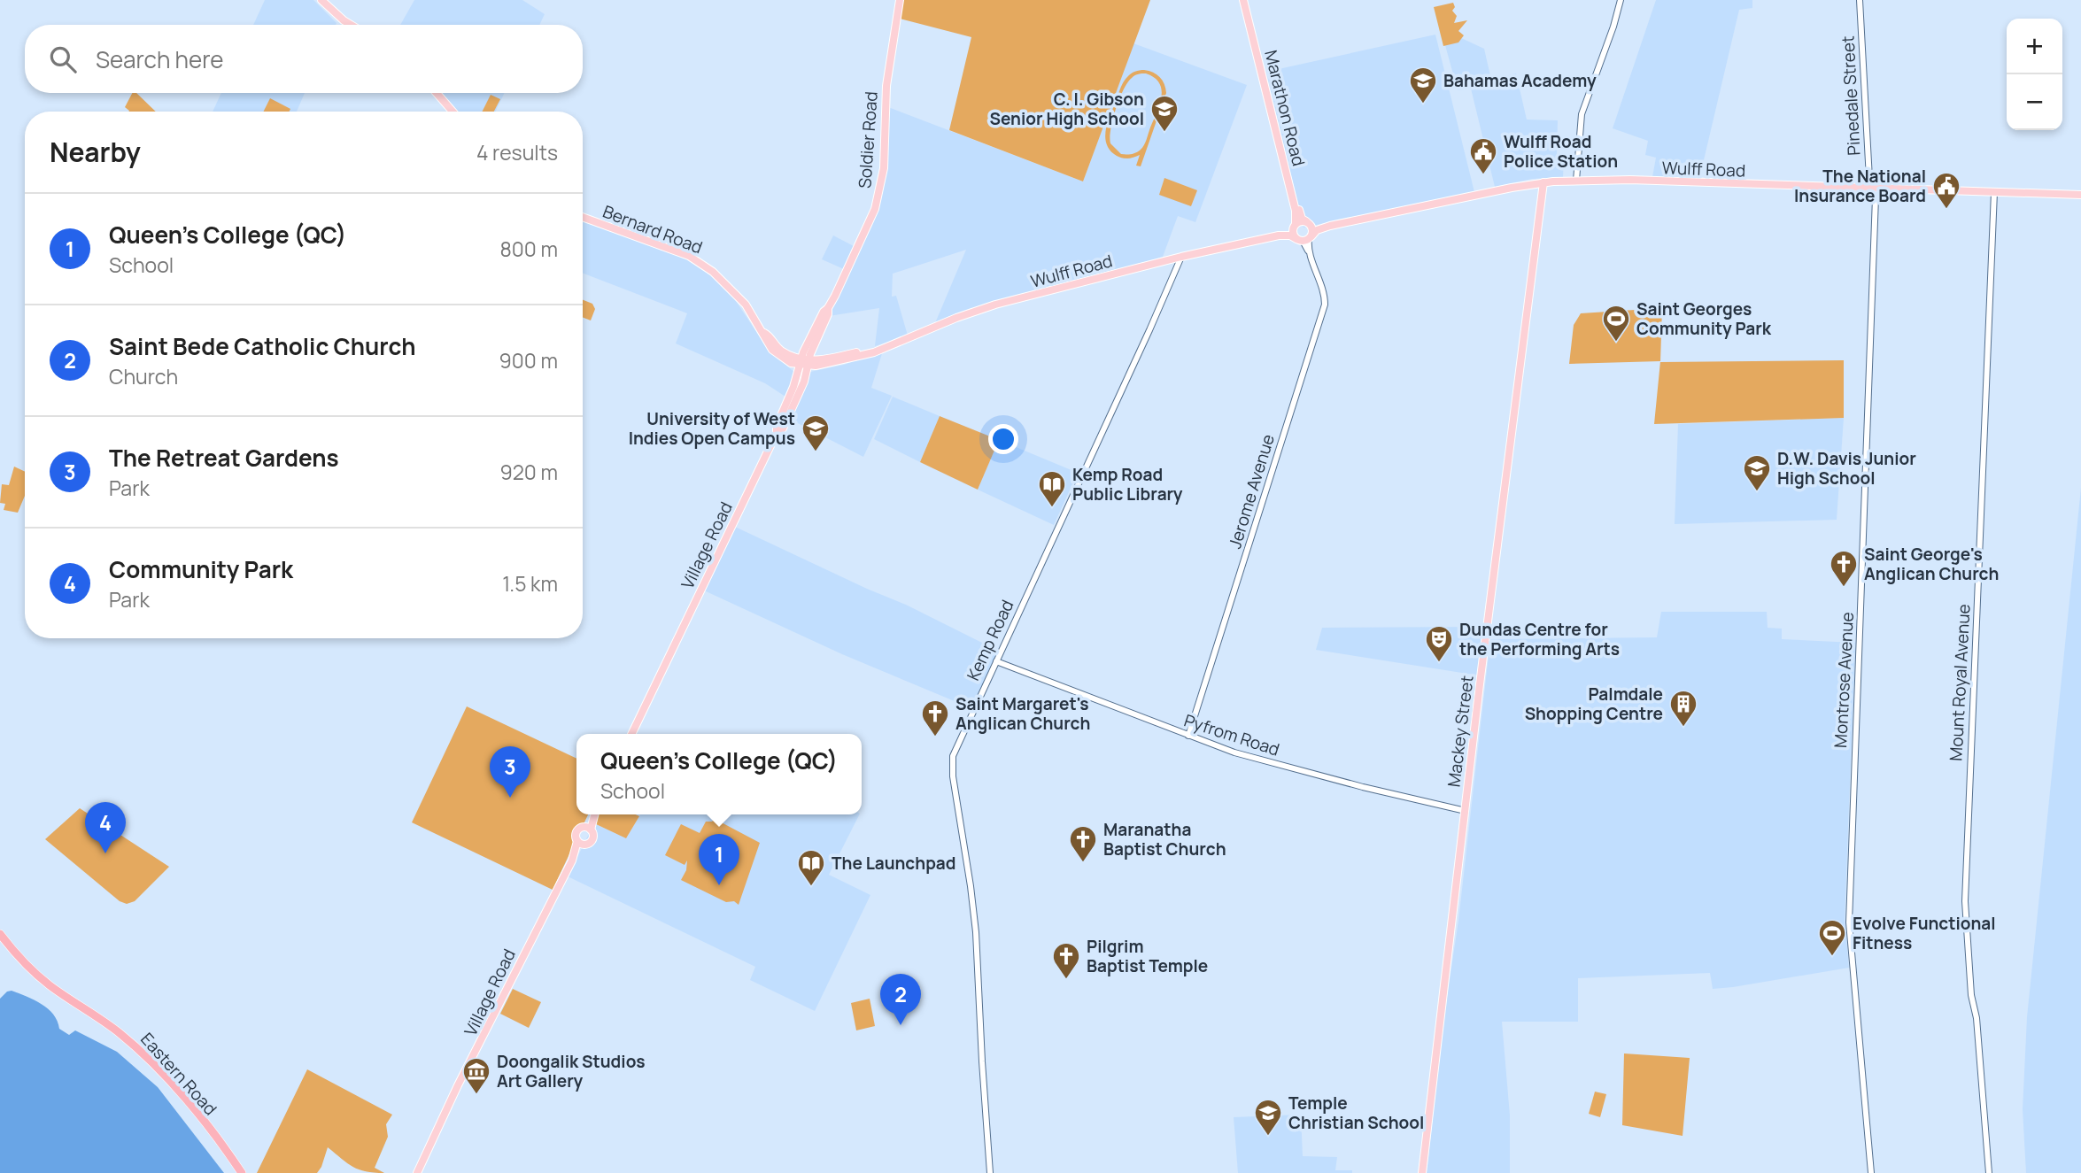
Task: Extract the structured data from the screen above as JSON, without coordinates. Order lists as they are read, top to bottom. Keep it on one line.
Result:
{"streets":{"highway":["Eastern Road"],"main road":["Marathon Road","Soldier Road","Wulff Road","Bernard Road","Village Road","Mackey Street"],"street":["Pinedale Street","Jerome Avenue","Kemp Road","Montrose Avenue","Mount Royal Avenue","Pyfrom Road"]},"crossings":[["Pinedale Street","Wulff Road"],["Pinedale Street","Montrose Avenue"],["Marathon Road","Wulff Road"],["Marathon Road","Jerome Avenue"],["Soldier Road","Wulff Road"],["Soldier Road","Bernard Road"],["Soldier Road","Village Road"],["Wulff Road","Bernard Road"],["Wulff Road","Jerome Avenue"],["Wulff Road","Village Road"],["Wulff Road","Kemp Road"],["Wulff Road","Montrose Avenue"],["Wulff Road","Mount Royal Avenue"],["Wulff Road","Mackey Street"],["Bernard Road","Village Road"],["Jerome Avenue","Pyfrom Road"],["Kemp Road","Pyfrom Road"],["Mackey Street","Pyfrom Road"]],"places":{"school or university":["Bahamas Academy","C. I. Gibson Senior High School","University of West Indies Open Campus","D.W. Davis Junior High School","Temple Christian School"],"public building":["Wulff Road Police Station","The National Insurance Board"],"sports":["Saint Georges Community Park","Evolve Functional Fitness"],"library":["Kemp Road Public Library","The Launchpad"],"church":["Saint George's Anglican Church","Saint Margaret's Anglican Church","Maranatha Baptist Church","Pilgrim Baptist Temple"],"theatre":["Dundas Centre for the Performing Arts"],"building":["Palmdale Shopping Centre"],"museum":["Doongalik Studios Art Gallery"]},"page":{"map_buttons":["+","−"],"search":"Search here","heading":["Nearby","4 results"],"list":[{"mark":"1","name":"Queen's College (QC)","note":"School","value":"800 m"},{"mark":"2","name":"Saint Bede Catholic Church","note":"Church","value":"900 m"},{"mark":"3","name":"The Retreat Gardens","note":"Park","value":"920 m"},{"mark":"4","name":"Community Park","note":"Park","value":"1.5 km"}],"popup":["Queen's College (QC)","School"],"pins":["3","4","1","2"]}}
